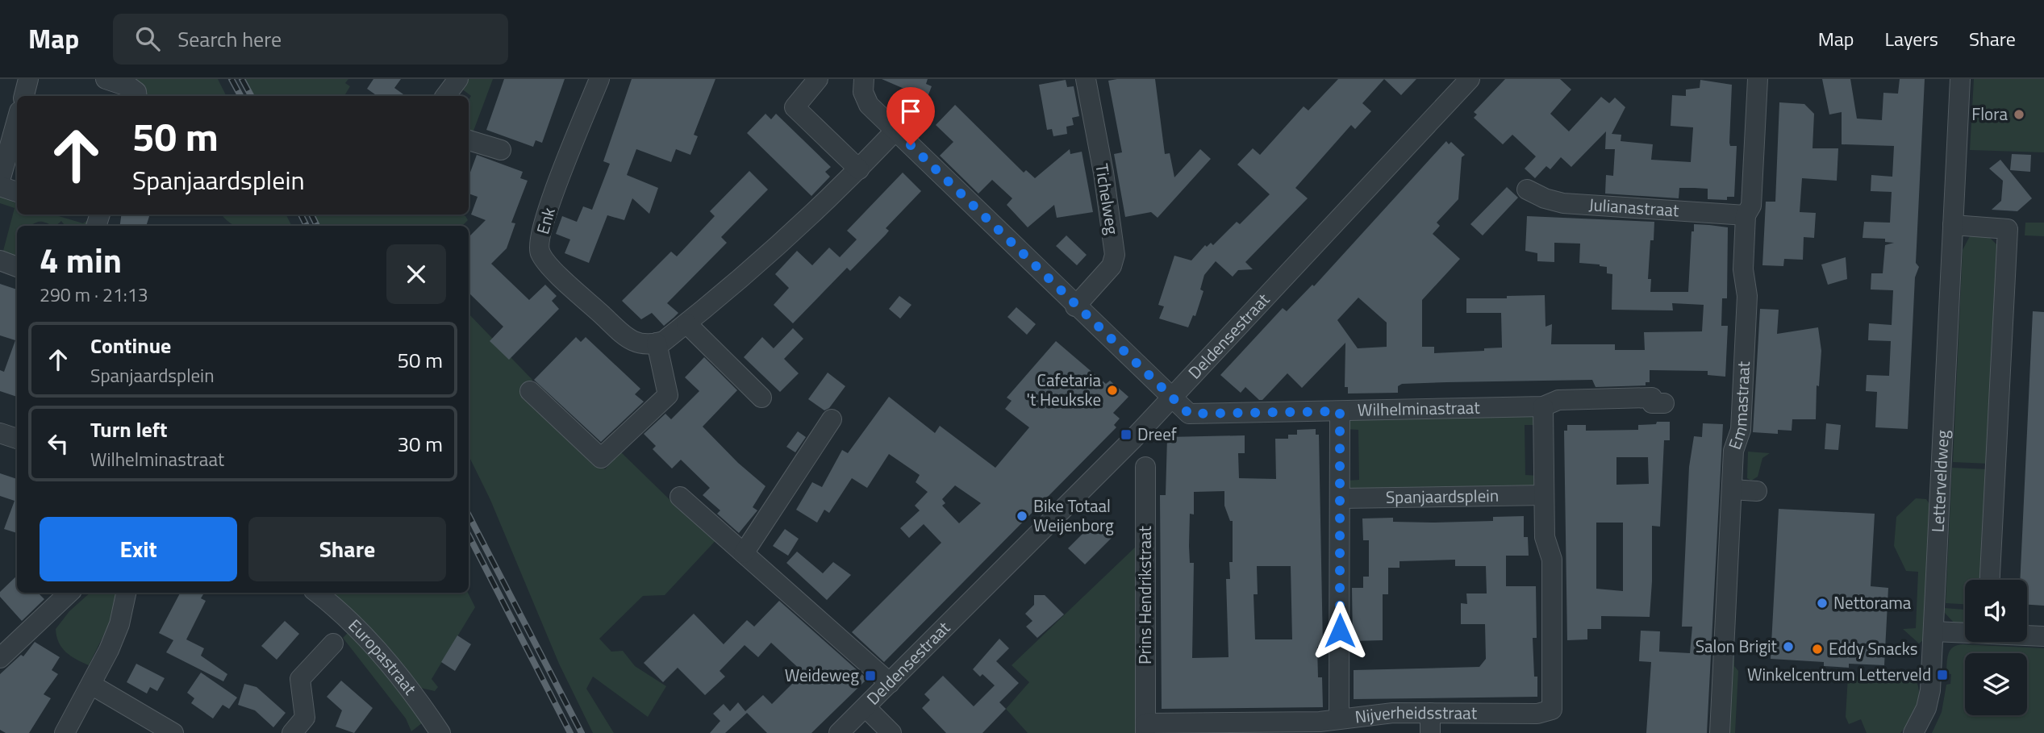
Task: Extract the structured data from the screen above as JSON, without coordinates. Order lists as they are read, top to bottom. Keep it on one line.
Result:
{"streets":{"street":["Tichelweg","Julianastraat","Enk","Deldensestraat","Emmastraat","Wilhelminastraat","Letterveldweg","Spanjaardsplein","Prins Hendrikstraat","Europastraat","Nijverheidsstraat"]},"crossings":[["Julianastraat","Emmastraat"],["Deldensestraat","Wilhelminastraat"],["Spanjaardsplein","Nijverheidsstraat"],["Prins Hendrikstraat","Nijverheidsstraat"]],"places":{"other":["Flora","Cafetaria 't Heukske","Bike Totaal Weijenborg","Nettorama","Salon Brigit","Eddy Snacks"],"transit":["Dreef","Winkelcentrum Letterveld","Weideweg"]},"page":{"header":"Map","search":"Search here","nav":["Map","Layers","Share"],"turn":["50 m","Spanjaardsplein"],"heading":["4 min","290 m · 21:13"],"list":[{"name":"Continue","note":"Spanjaardsplein","value":"50 m"},{"name":"Turn left","note":"Wilhelminastraat","value":"30 m"}],"buttons":["Exit","Share"]}}
